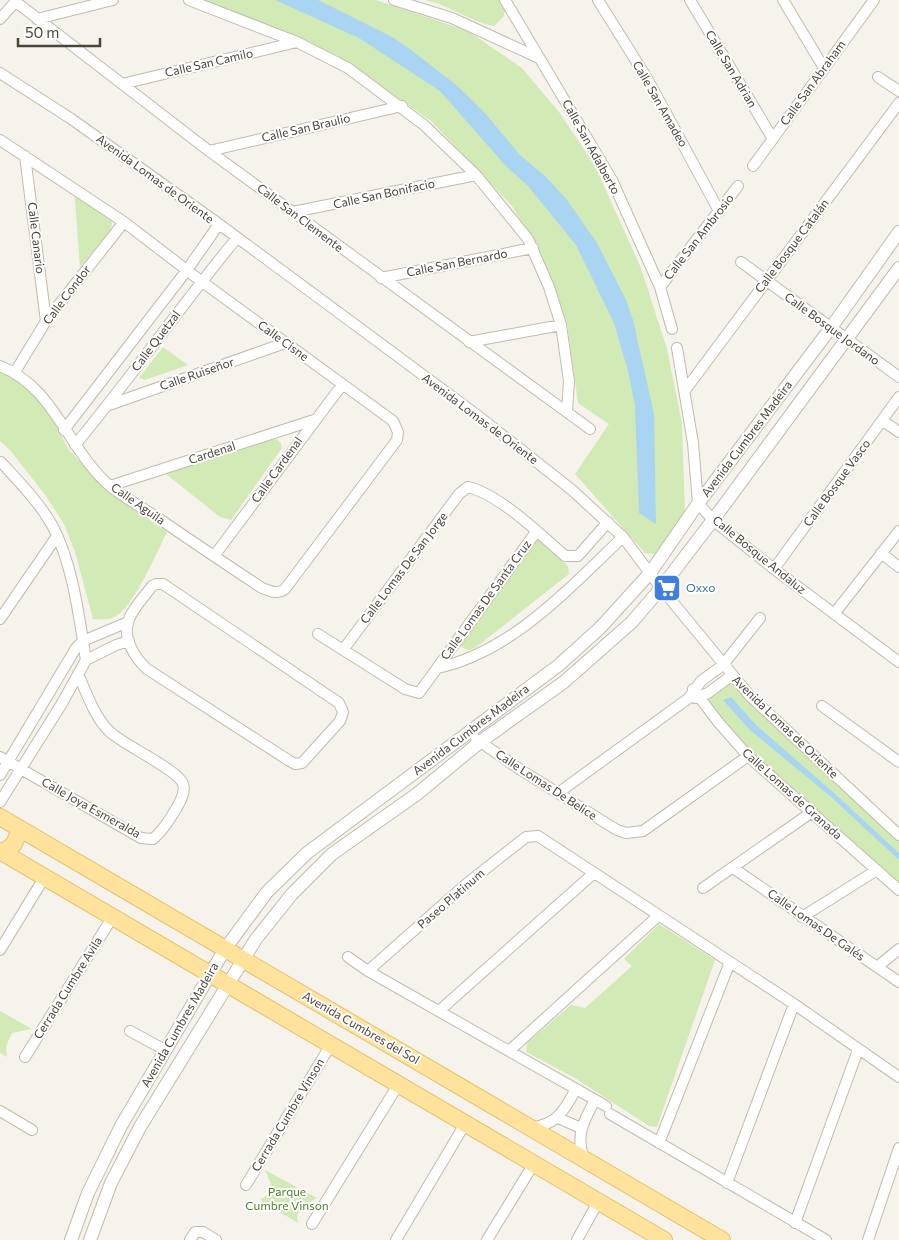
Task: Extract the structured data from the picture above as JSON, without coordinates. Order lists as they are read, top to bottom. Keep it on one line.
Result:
{"streets":{"main road":["Avenida Cumbres del Sol"],"street":["Calle San Camilo","Calle San Adrian","Calle San Abraham","Calle San Amadeo","Calle San Braulio","Calle San Adalberto","Avenida Lomas de Oriente","Calle San Bonifacio","Calle San Clemente","Calle San Ambrosio","Calle Canario","Calle Bosque Catalán","Calle San Bernardo","Calle Condor","Calle Bosque Jordano","Calle Quetzal","Calle Cisne","Calle Ruiseñor","Avenida Cumbres Madeira","Cardenal","Calle Cardenal","Calle Bosque Vasco","Calle Aguila","Calle Bosque Andaluz","Calle Lomas De San Jorge","Calle Lomas De Santa Cruz","Calle Lomas De Belice","Calle Lomas de Granada","Calle Joya Esmeralda","Paseo Platinum","Calle Lomas De Galés","Cerrada Cumbre Avila","Cerrada Cumbre Vinson"]},"crossings":[["Calle San Camilo","Calle San Clemente"],["Calle San Adrian","Calle San Abraham"],["Calle San Amadeo","Calle San Ambrosio"],["Calle San Braulio","Calle San Clemente"],["Calle San Adalberto","Calle San Ambrosio"],["Avenida Lomas de Oriente","Calle Quetzal"],["Avenida Lomas de Oriente","Avenida Cumbres Madeira"],["Avenida Lomas de Oriente","Calle Lomas De Santa Cruz"],["Calle San Bonifacio","Calle San Clemente"],["Calle San Clemente","Calle San Bernardo"],["Calle Canario","Calle Condor"],["Calle Canario","Calle Cisne"],["Calle Bosque Catalán","Calle Bosque Jordano"],["Calle Condor","Calle Cisne"],["Calle Condor","Calle Aguila"],["Calle Bosque Jordano","Avenida Cumbres Madeira"],["Calle Quetzal","Calle Cisne"],["Calle Quetzal","Calle Ruiseñor"],["Calle Quetzal","Calle Aguila"],["Calle Cisne","Calle Ruiseñor"],["Calle Cisne","Calle Cardenal"],["Calle Cisne","Calle Aguila"],["Avenida Cumbres Madeira","Calle Bosque Andaluz"],["Avenida Cumbres Madeira","Calle Lomas De Belice"],["Avenida Cumbres Madeira","Avenida Cumbres del Sol"],["Cardenal","Calle Cardenal"],["Cardenal","Calle Aguila"],["Calle Cardenal","Calle Aguila"],["Calle Bosque Vasco","Calle Bosque Andaluz"],["Calle Lomas De San Jorge","Calle Lomas De Santa Cruz"],["Calle Lomas De Belice","Calle Lomas de Granada"]],"parks":["Parque Cumbre Vinson"],"places":{"supermarket":["Oxxo"]},"scale_bar":"50 m"}
